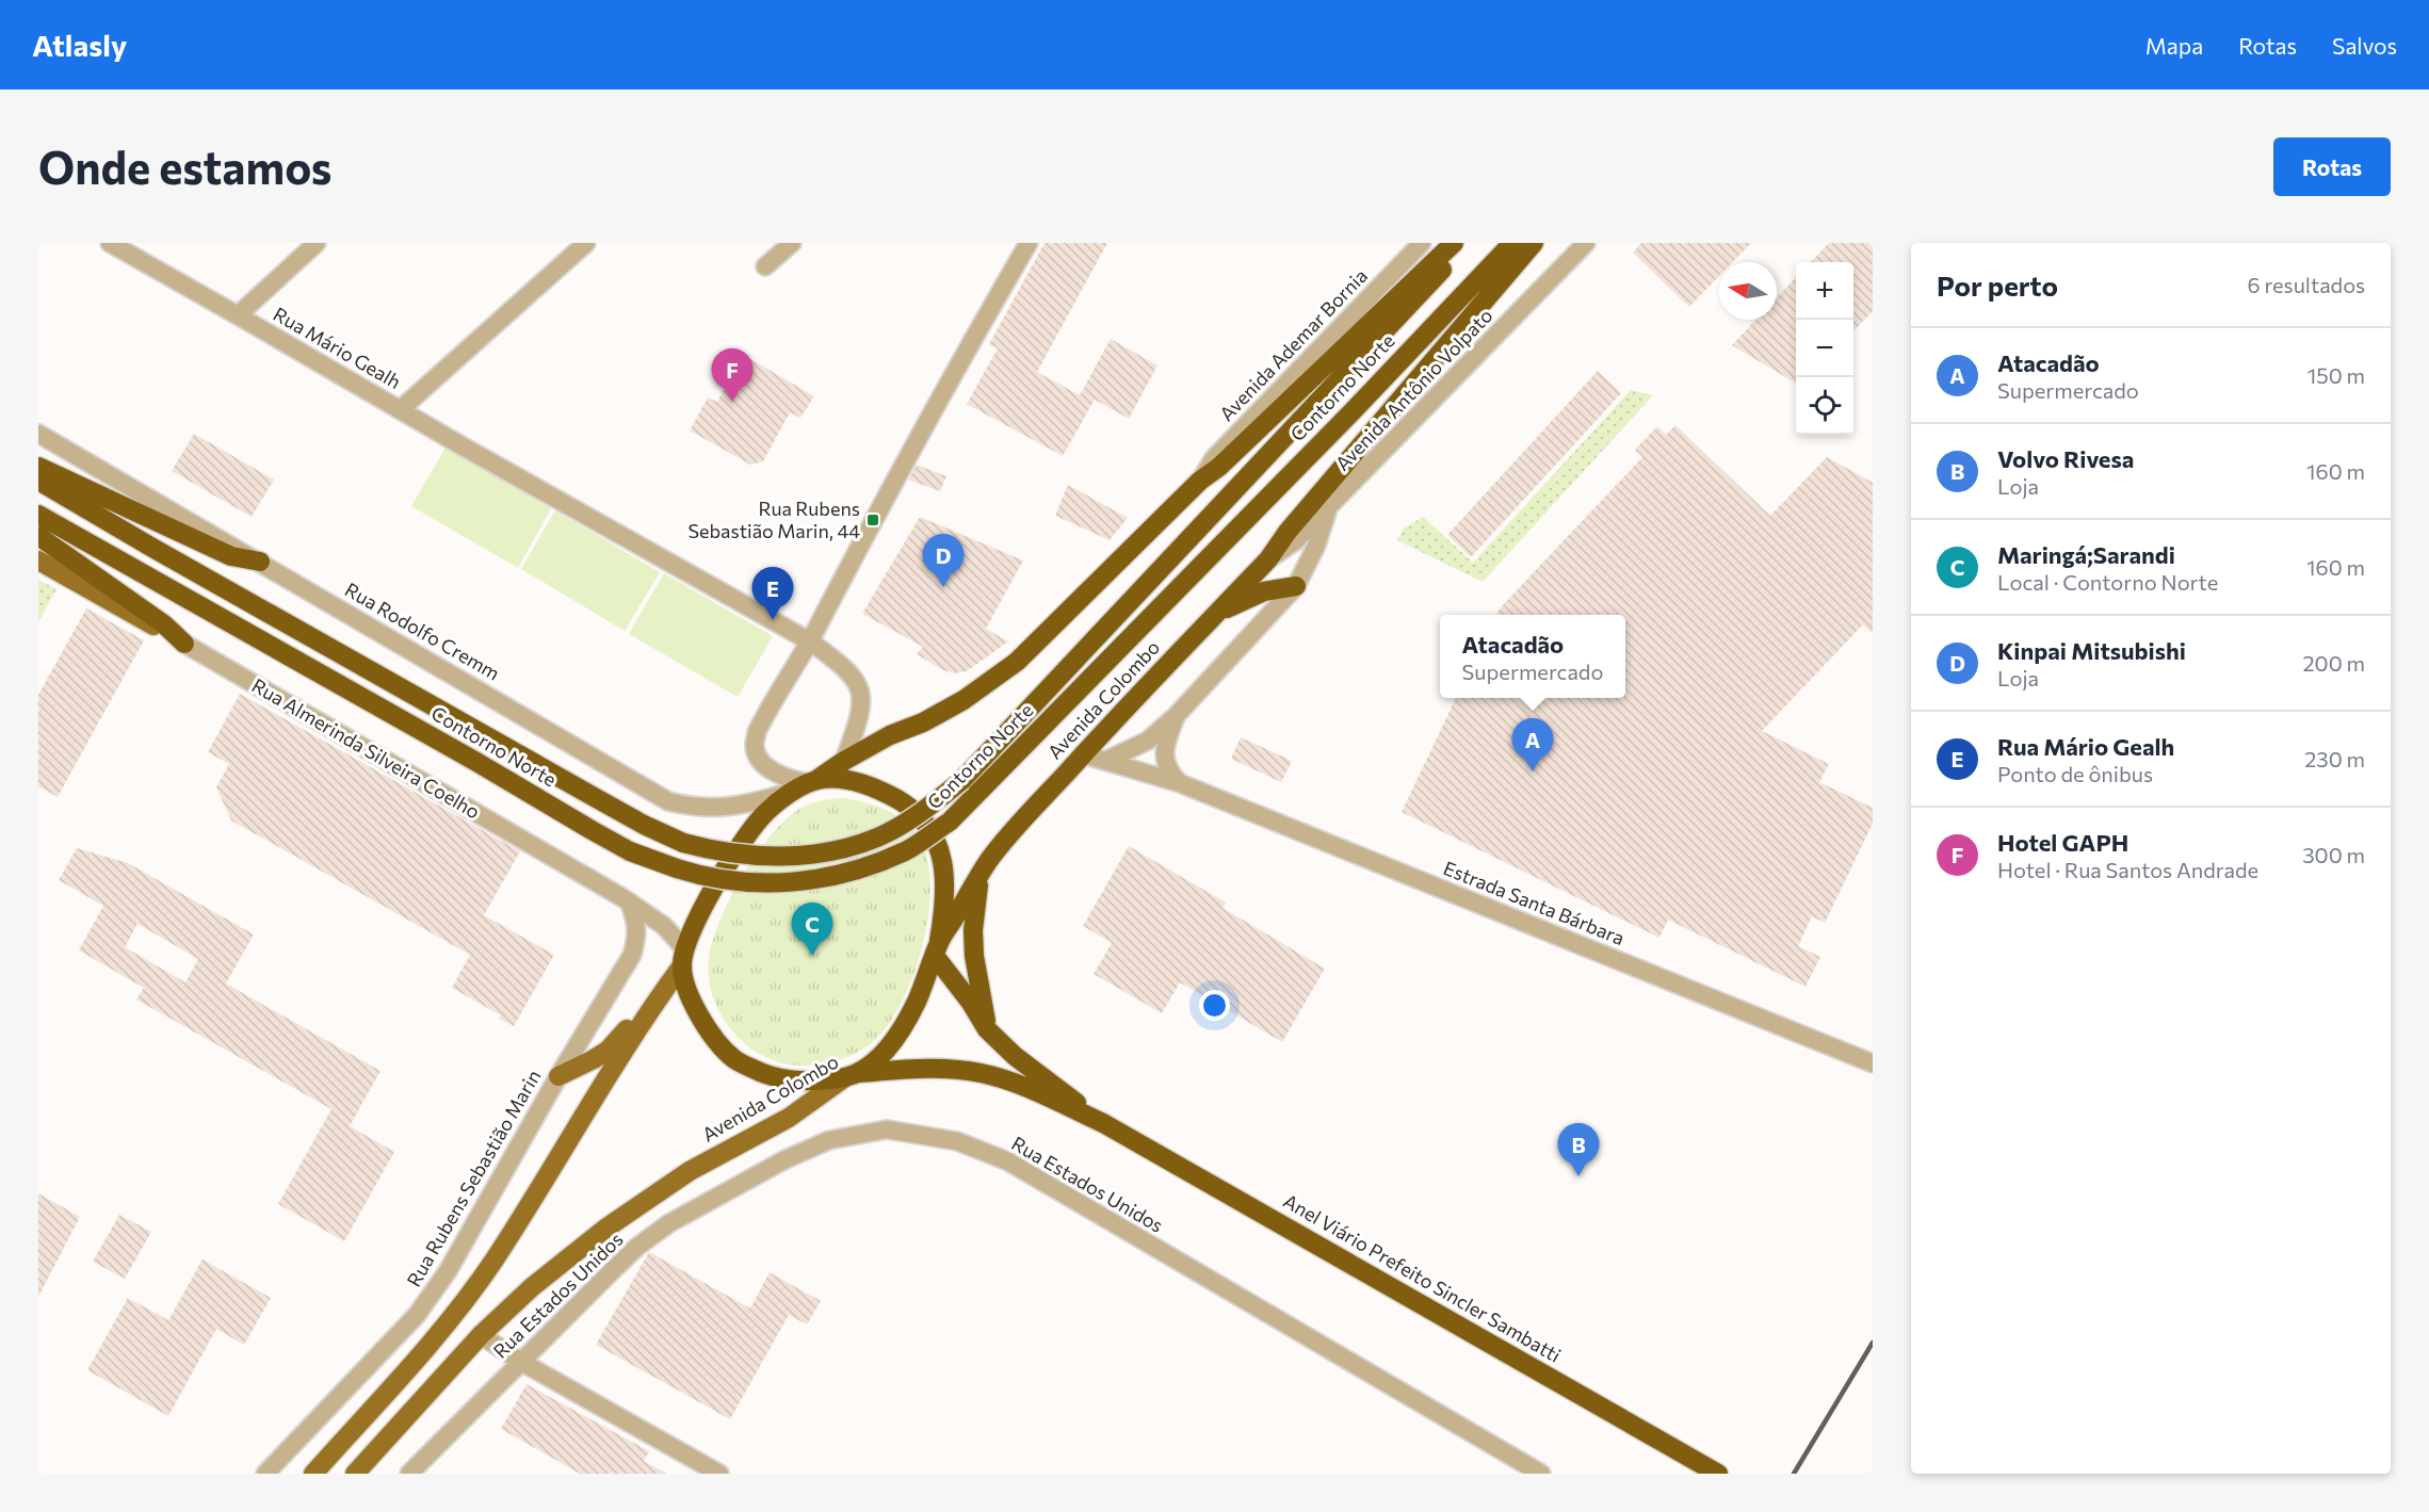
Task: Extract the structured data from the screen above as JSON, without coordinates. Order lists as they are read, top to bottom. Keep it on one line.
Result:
{"streets":{"highway":["Contorno Norte","Avenida Colombo","Anel Viário Prefeito Sincler Sambatti"],"main road":["Rua Almerinda Silveira Coelho"],"street":["Avenida Ademar Bornia","Rua Mário Gealh","Avenida Antônio Volpato","Rua Rodolfo Cremm","Estrada Santa Bárbara","Rua Rubens Sebastião Marin","Rua Estados Unidos"]},"crossings":[["Avenida Antônio Volpato","Avenida Colombo"],["Avenida Colombo","Estrada Santa Bárbara"],["Avenida Colombo","Anel Viário Prefeito Sincler Sambatti"],["Rua Almerinda Silveira Coelho","Rua Rubens Sebastião Marin"],["Rua Almerinda Silveira Coelho","Anel Viário Prefeito Sincler Sambatti"]],"places":{"transit":["Rua Rubens Sebastião Marin, 44"]},"north":"left","page":{"header":"Atlasly","nav":["Mapa","Rotas","Salvos"],"buttons":"Rotas","title":"Onde estamos","heading":["Por perto","6 resultados"],"map_buttons":["+","−"],"list":[{"mark":"A","name":"Atacadão","note":"Supermercado","value":"150 m"},{"mark":"B","name":"Volvo Rivesa","note":"Loja","value":"160 m"},{"mark":"C","name":"Maringá;Sarandi","note":"Local · Contorno Norte","value":"160 m"},{"mark":"D","name":"Kinpai Mitsubishi","note":"Loja","value":"200 m"},{"mark":"E","name":"Rua Mário Gealh","note":"Ponto de ônibus","value":"230 m"},{"mark":"F","name":"Hotel GAPH","note":"Hotel · Rua Santos Andrade","value":"300 m"}],"pins":["F","D","E","A","C","B"],"popup":["Atacadão","Supermercado"]}}
